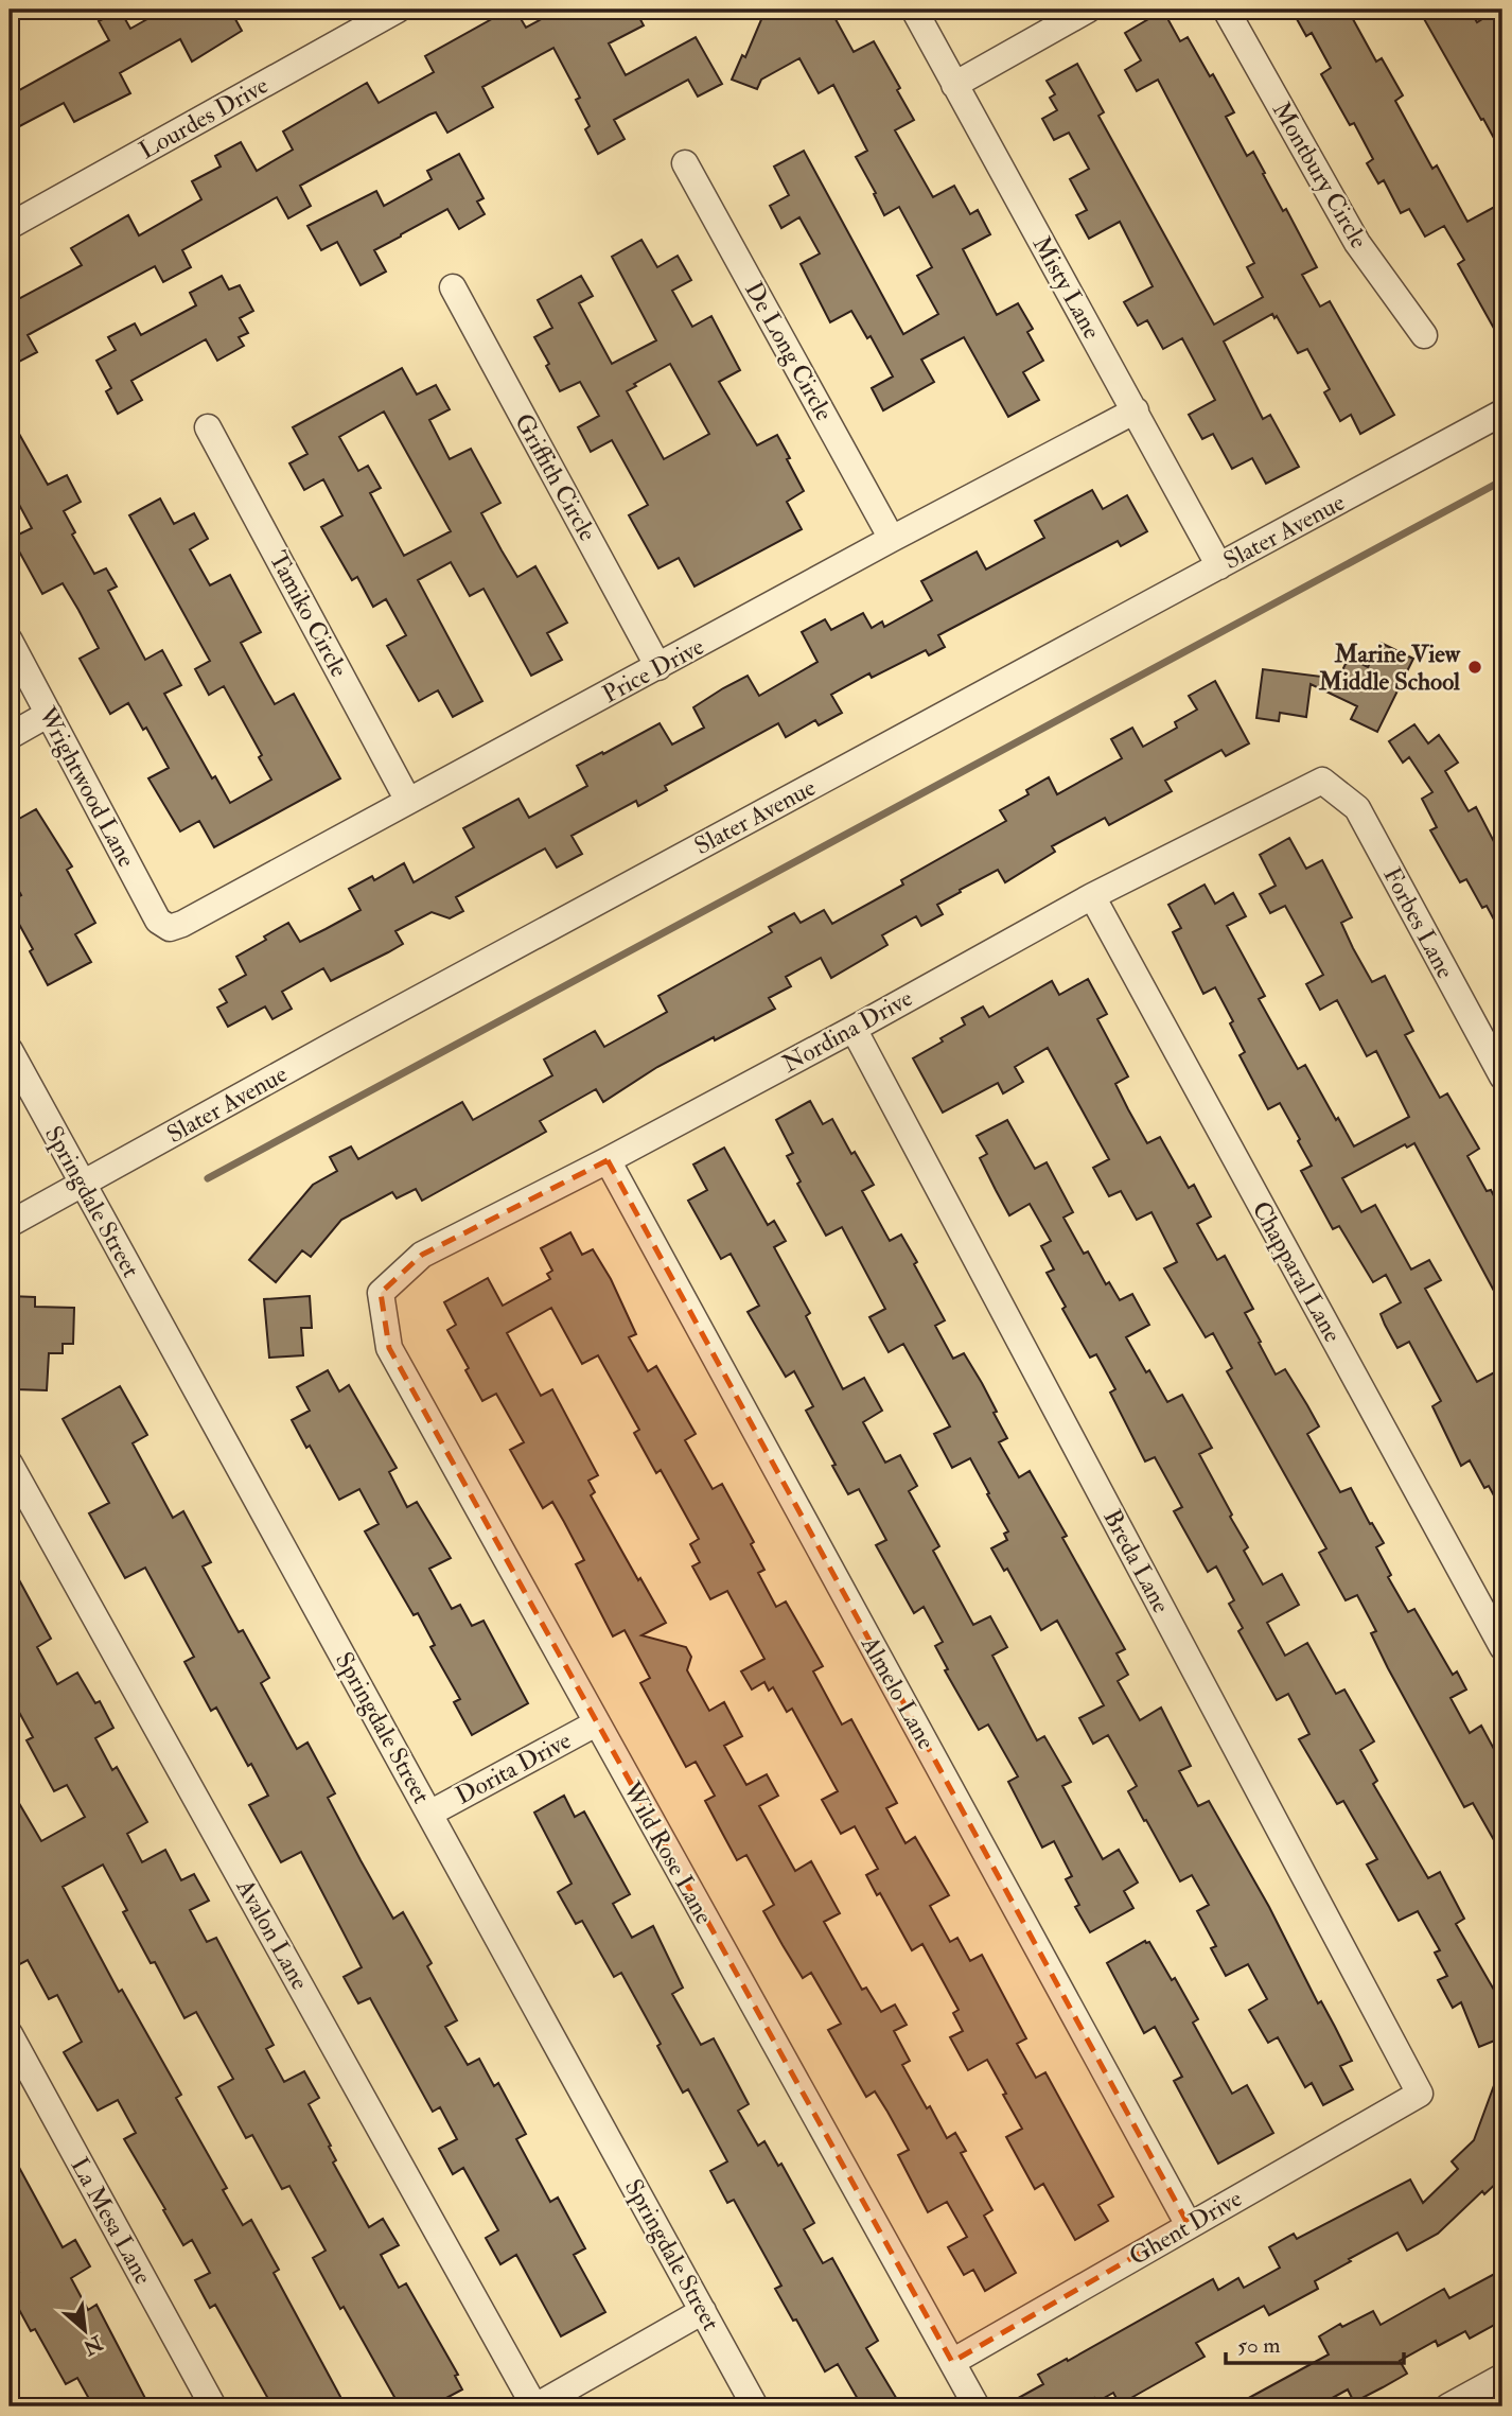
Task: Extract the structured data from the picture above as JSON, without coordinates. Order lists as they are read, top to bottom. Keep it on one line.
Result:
{"streets":{"street":["Lourdes Drive","Montbury Circle","Misty Lane","De Long Circle","Griffith Circle","Slater Avenue","Tamiko Circle","Price Drive","Wrightwood Lane","Forbes Lane","Nordina Drive","Springdale Street","Chapparal Lane","Breda Lane","Almelo Lane","Dorita Drive","Wild Rose Lane","Avalon Lane","La Mesa Lane","Ghent Drive"]},"crossings":[["Misty Lane","Slater Avenue"],["Misty Lane","Price Drive"],["De Long Circle","Price Drive"],["Griffith Circle","Price Drive"],["Slater Avenue","Springdale Street"],["Tamiko Circle","Price Drive"],["Price Drive","Wrightwood Lane"],["Forbes Lane","Nordina Drive"],["Nordina Drive","Chapparal Lane"],["Nordina Drive","Breda Lane"],["Nordina Drive","Almelo Lane"],["Nordina Drive","Wild Rose Lane"],["Springdale Street","Dorita Drive"],["Breda Lane","Ghent Drive"],["Almelo Lane","Ghent Drive"],["Dorita Drive","Wild Rose Lane"],["Wild Rose Lane","Ghent Drive"]],"places":["Marine View Middle School"],"scale_bar":"50 m","north":"bottom right"}
